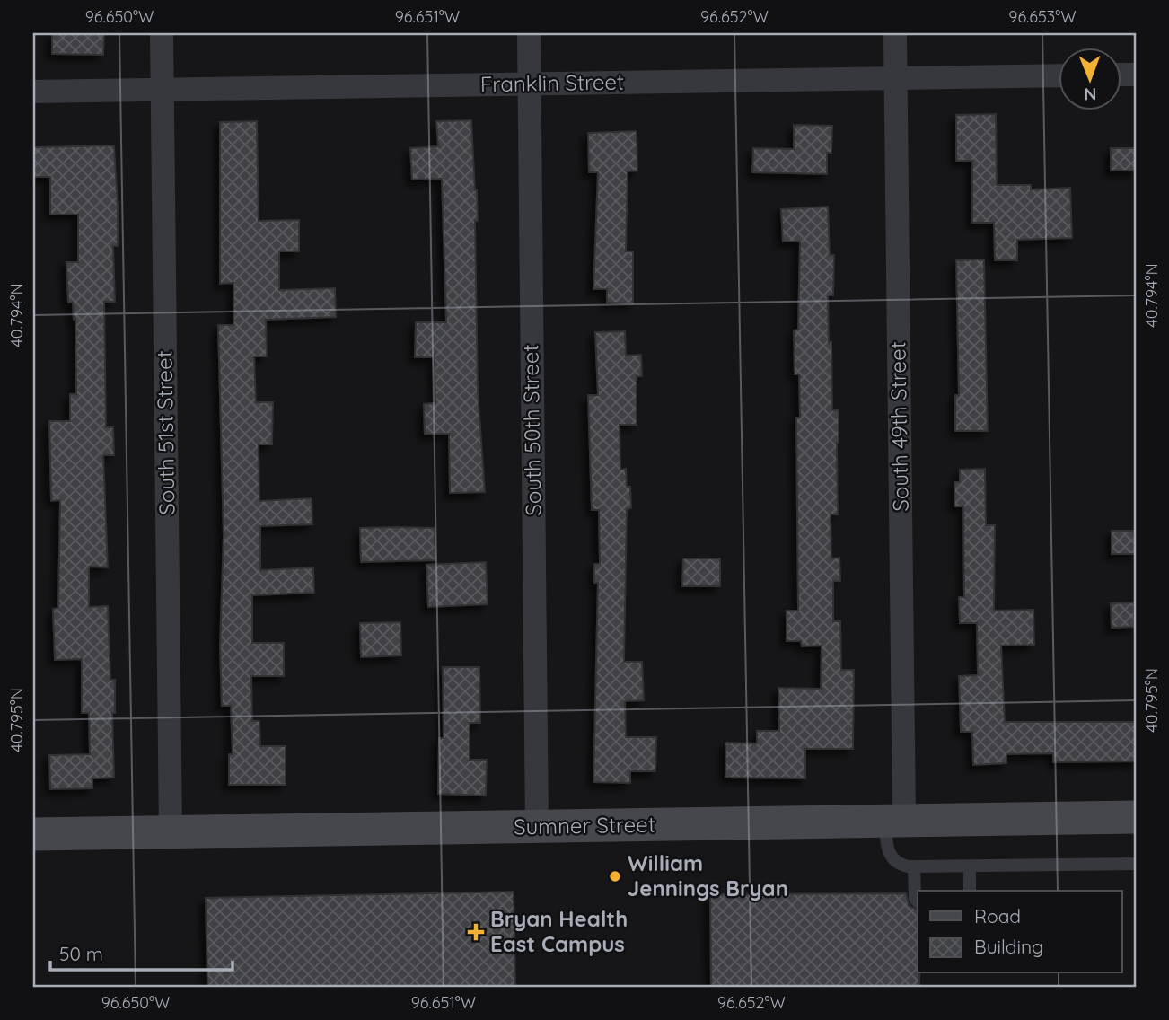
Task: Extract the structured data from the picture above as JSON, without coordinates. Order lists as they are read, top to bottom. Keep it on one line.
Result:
{"streets":{"street":["Franklin Street","South 49th Street","South 50th Street","South 51st Street","Sumner Street"]},"crossings":[["Franklin Street","South 49th Street"],["Franklin Street","South 50th Street"],["Franklin Street","South 51st Street"],["South 49th Street","Sumner Street"],["South 50th Street","Sumner Street"],["South 51st Street","Sumner Street"]],"places":{"other":["William Jennings Bryan"],"health":["Bryan Health East Campus"]},"legend":["Road","Building"],"scale_bar":"50 m","north":"bottom","coordinates":["96.650°W","96.651°W","96.652°W","96.653°W","40.794°N","40.795°N"]}
